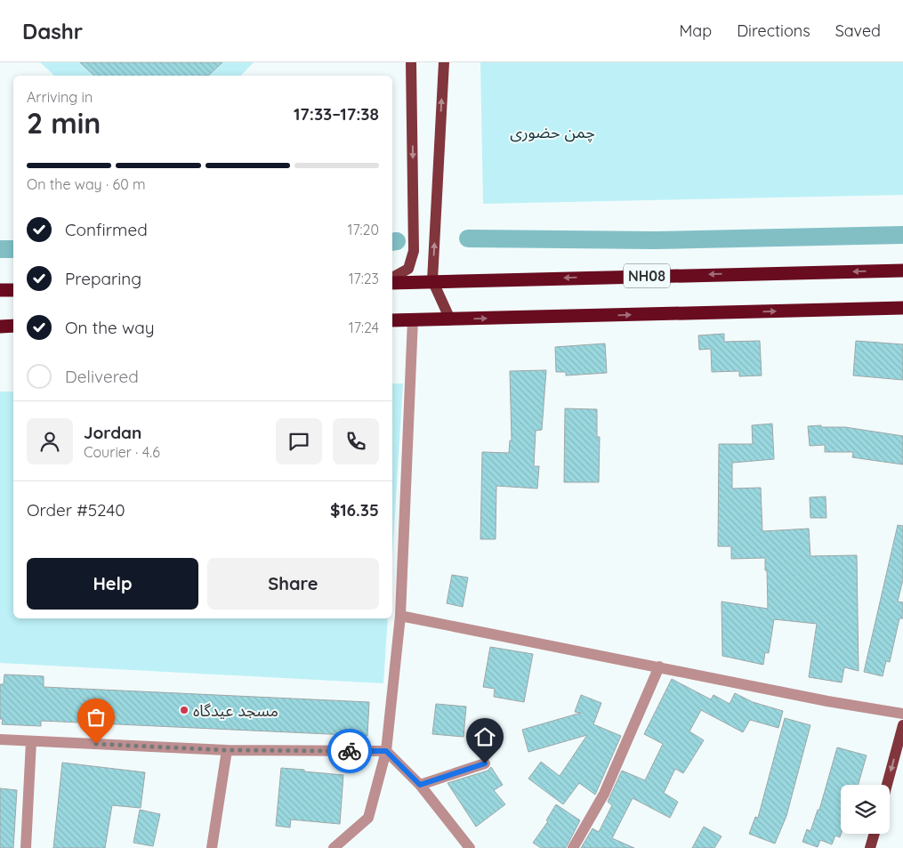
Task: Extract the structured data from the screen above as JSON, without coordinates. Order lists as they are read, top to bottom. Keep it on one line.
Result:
{"streets":{"highway":["NH08"]},"parks":["چمن حضوری"],"places":["مسجد عیدگاه"],"page":{"header":"Dashr","nav":["Map","Directions","Saved"],"heading":["2 min","Arriving in","17:33–17:38"],"panel":["Jordan","Courier · 4.6","Order #5240","$16.35"],"bar":"On the way · 60 m","list":[["Confirmed","17:20"],["Preparing","17:23"],["On the way","17:24"],"Delivered"],"buttons":["Help","Share"]}}
